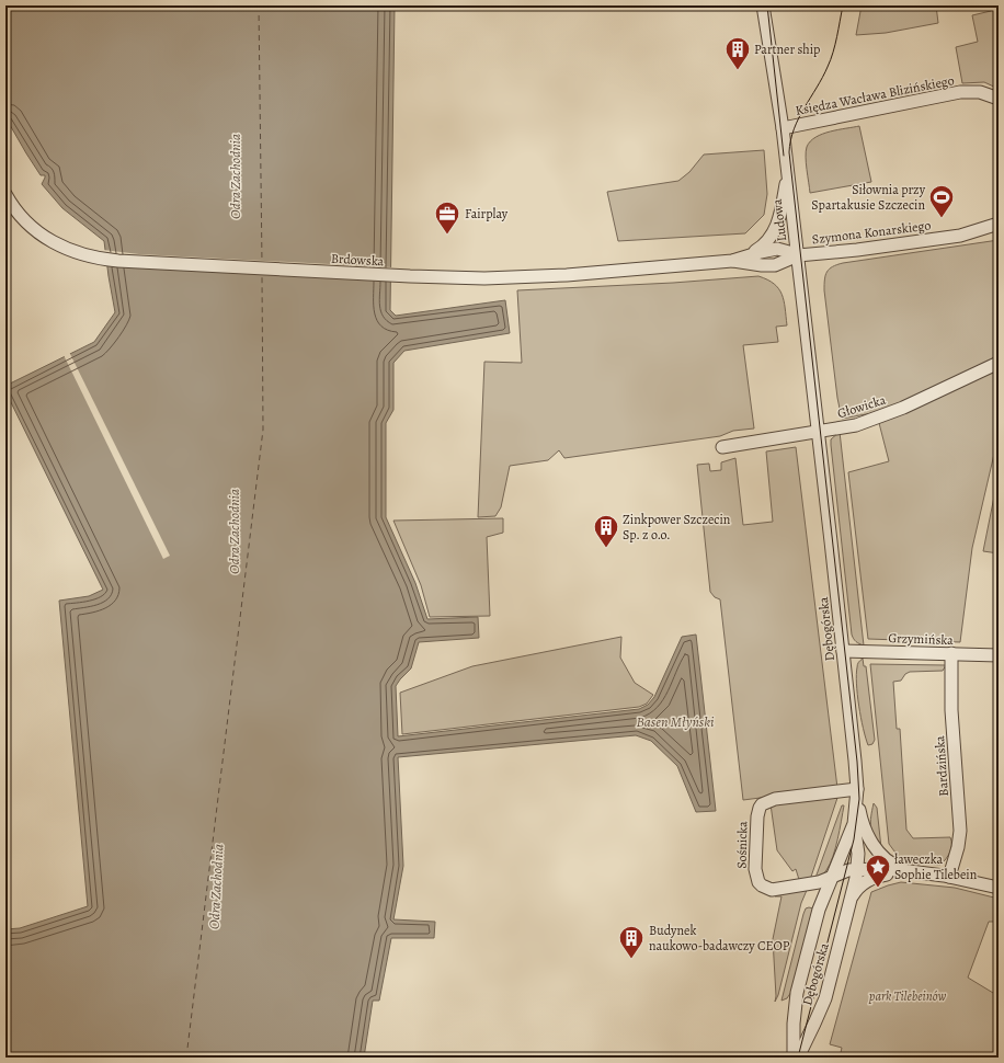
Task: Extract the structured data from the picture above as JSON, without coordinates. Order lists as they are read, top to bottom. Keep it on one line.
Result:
{"streets":{"street":["Księdza Wacława Blizińskiego","Ludowa","Szymona Konarskiego","Brdowska","Głowicka","Dębogórska","Grzymińska","Bardzińska","Sośnicka"]},"crossings":[["Księdza Wacława Blizińskiego","Ludowa"],["Ludowa","Szymona Konarskiego"],["Ludowa","Brdowska"],["Ludowa","Głowicka"],["Ludowa","Dębogórska"],["Szymona Konarskiego","Brdowska"],["Głowicka","Dębogórska"],["Dębogórska","Grzymińska"],["Dębogórska","Sośnicka"],["Grzymińska","Bardzińska"]],"water":["Odra Zachodnia","Basen Młyński"],"parks":["park Tilebeinów"],"places":{"building":["Partner ship","Zinkpower Szczecin Sp. z o.o.","Budynek naukowo-badawczy CEOP"],"sports":["Siłownia przy Spartakusie Szczecin"],"office":["Fairplay"],"place":["ławeczka Sophie Tilebein"]}}
